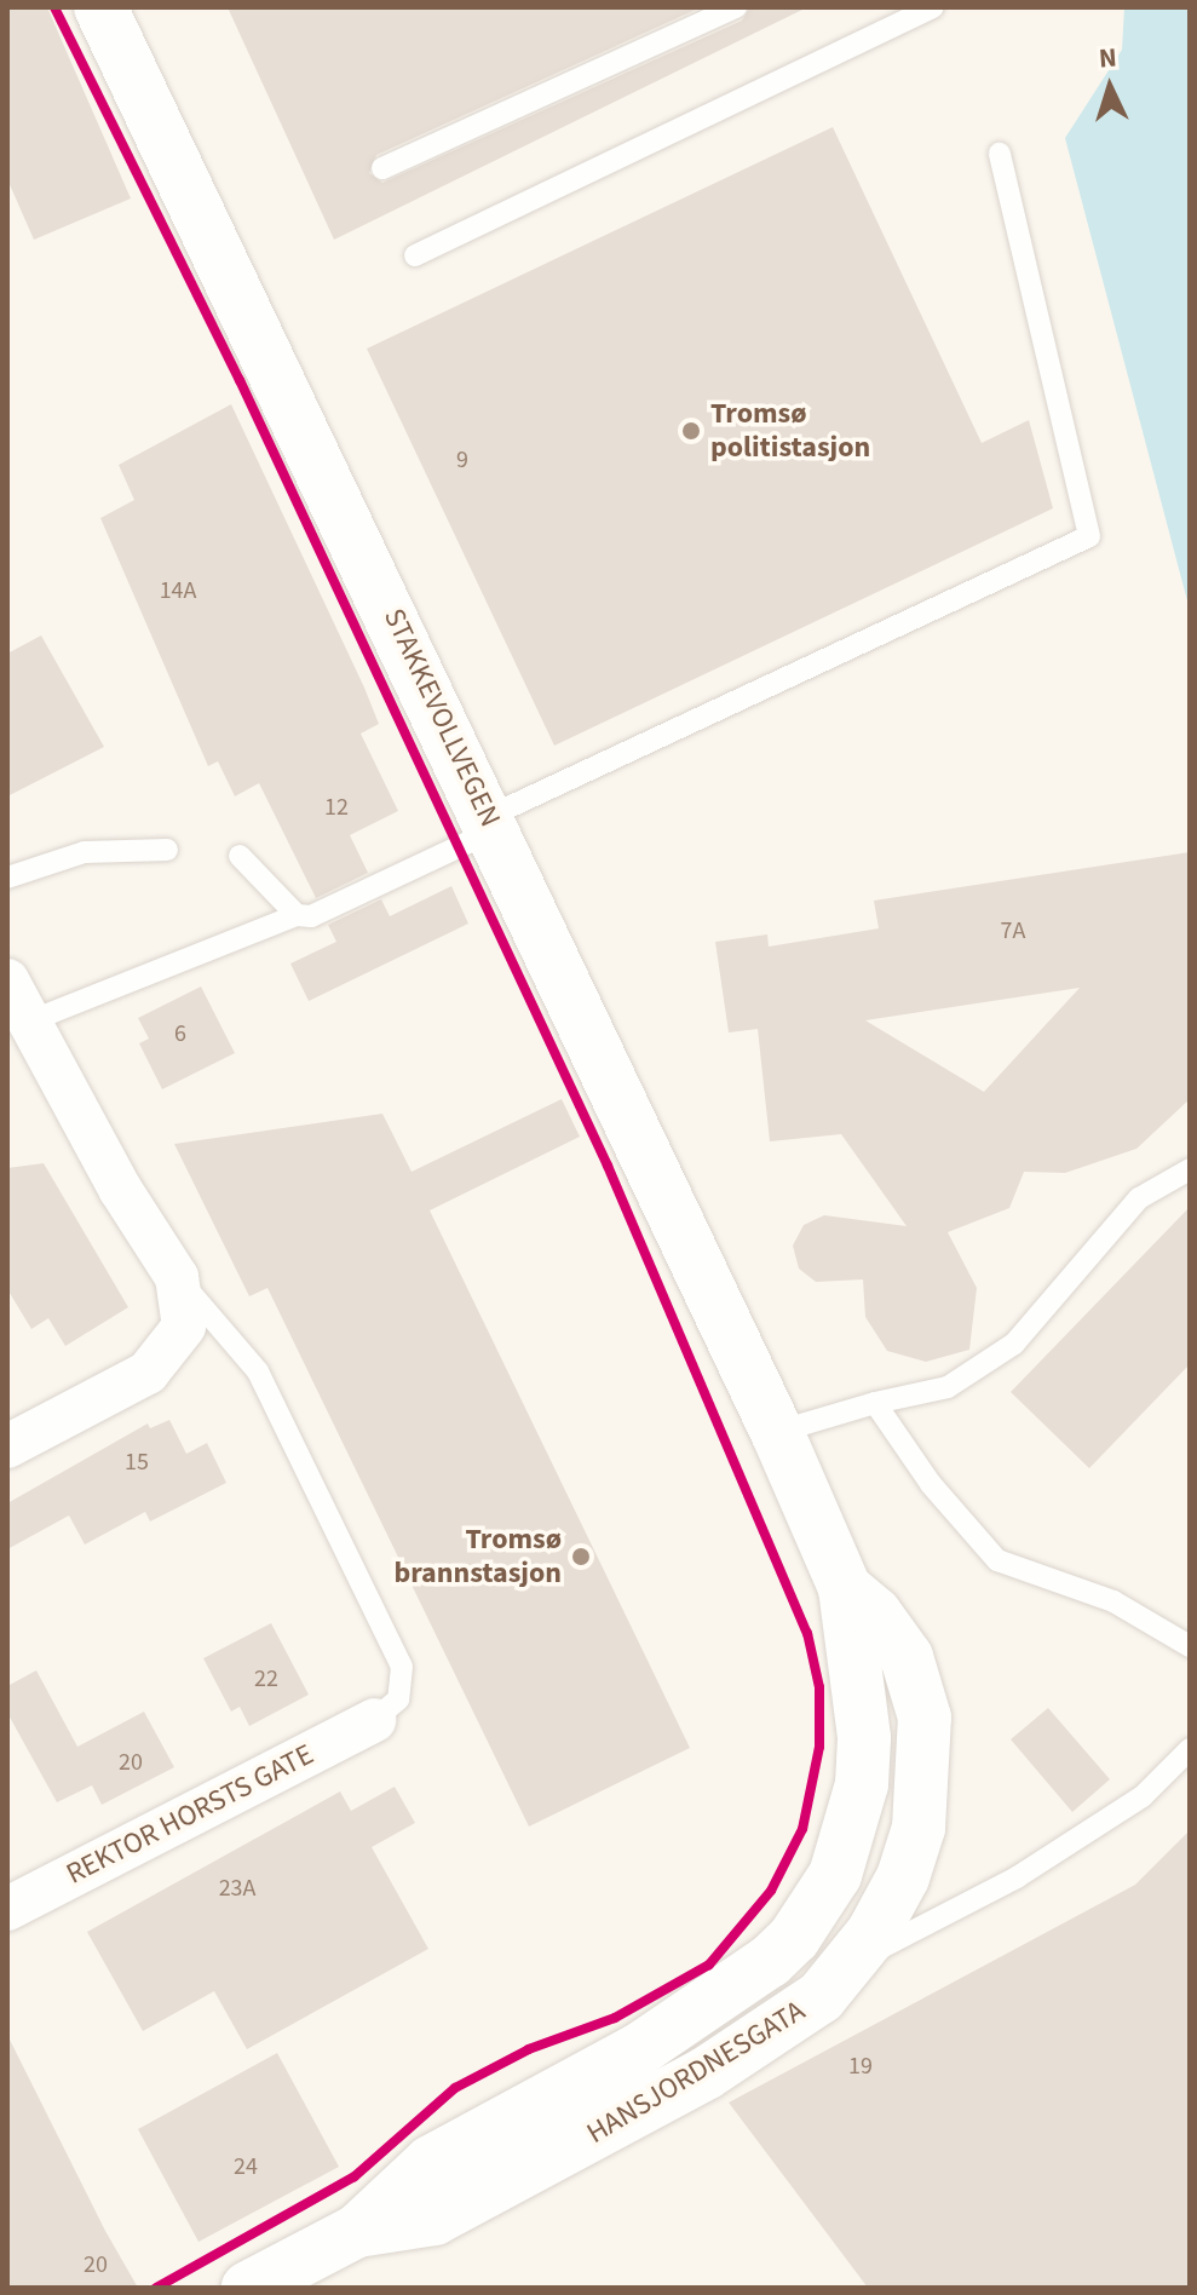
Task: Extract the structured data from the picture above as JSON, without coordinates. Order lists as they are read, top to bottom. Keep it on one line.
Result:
{"streets":{"street":["STAKKEVOLLVEGEN","REKTOR HORSTS GATE","HANSJORDNESGATA"]},"crossings":[["STAKKEVOLLVEGEN","HANSJORDNESGATA"]],"places":["Tromsø politistasjon","Tromsø brannstasjon"],"house_numbers":["9","14A","12","7A","6","15","22","20","23A","19","24","20"],"north":"top"}
